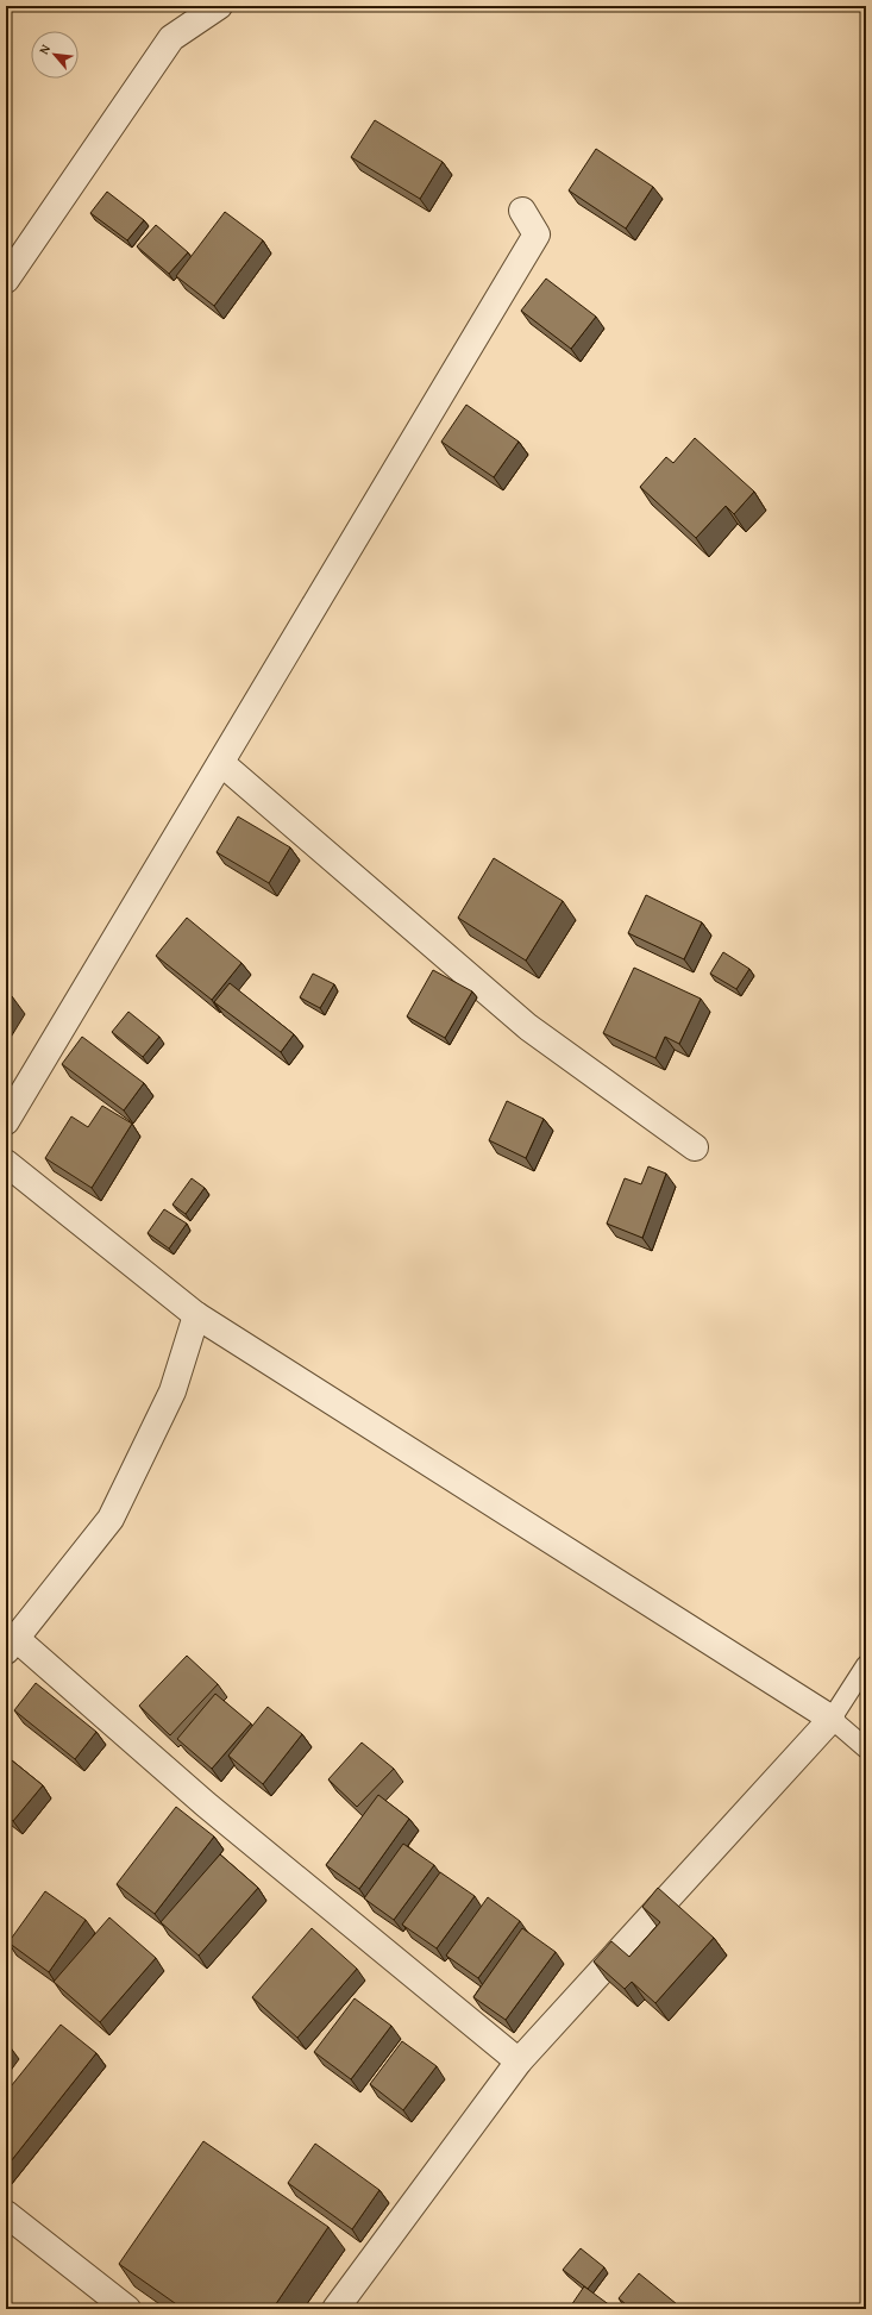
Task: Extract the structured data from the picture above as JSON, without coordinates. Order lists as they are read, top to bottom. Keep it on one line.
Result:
{"north":"top left"}
